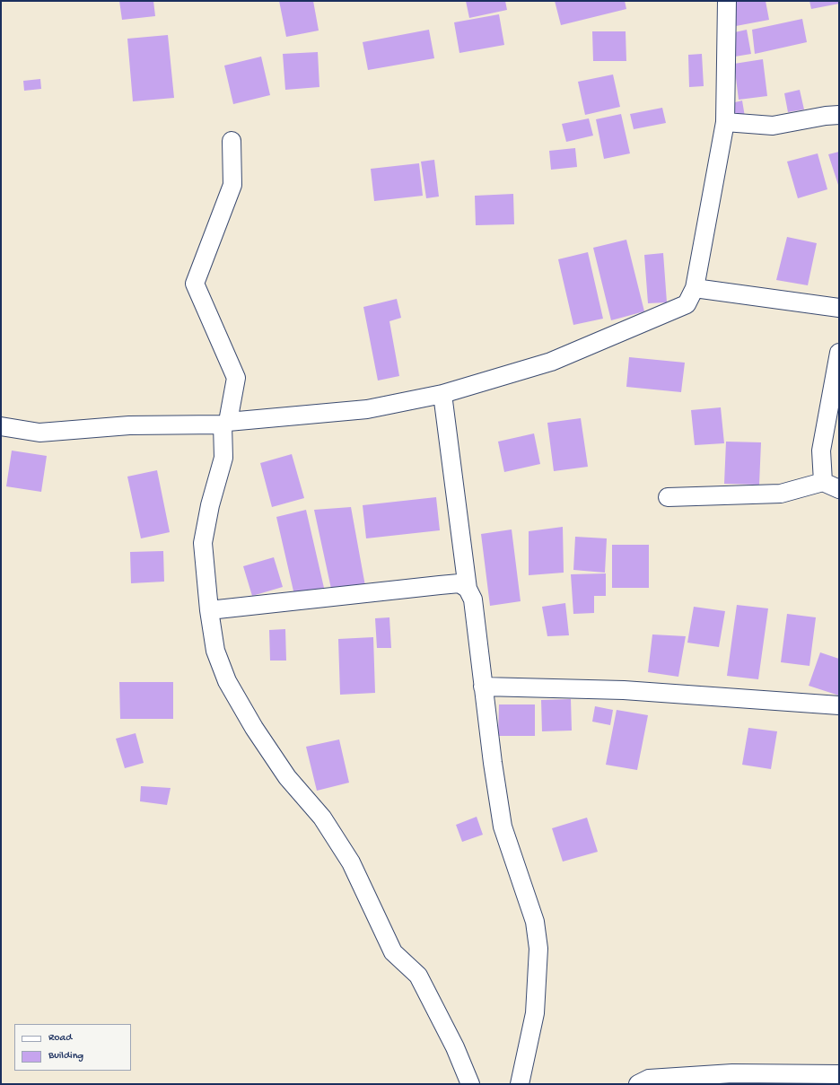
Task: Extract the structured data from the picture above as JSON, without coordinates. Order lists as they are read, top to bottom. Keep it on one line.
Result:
{"legend":["Road","Building"]}
